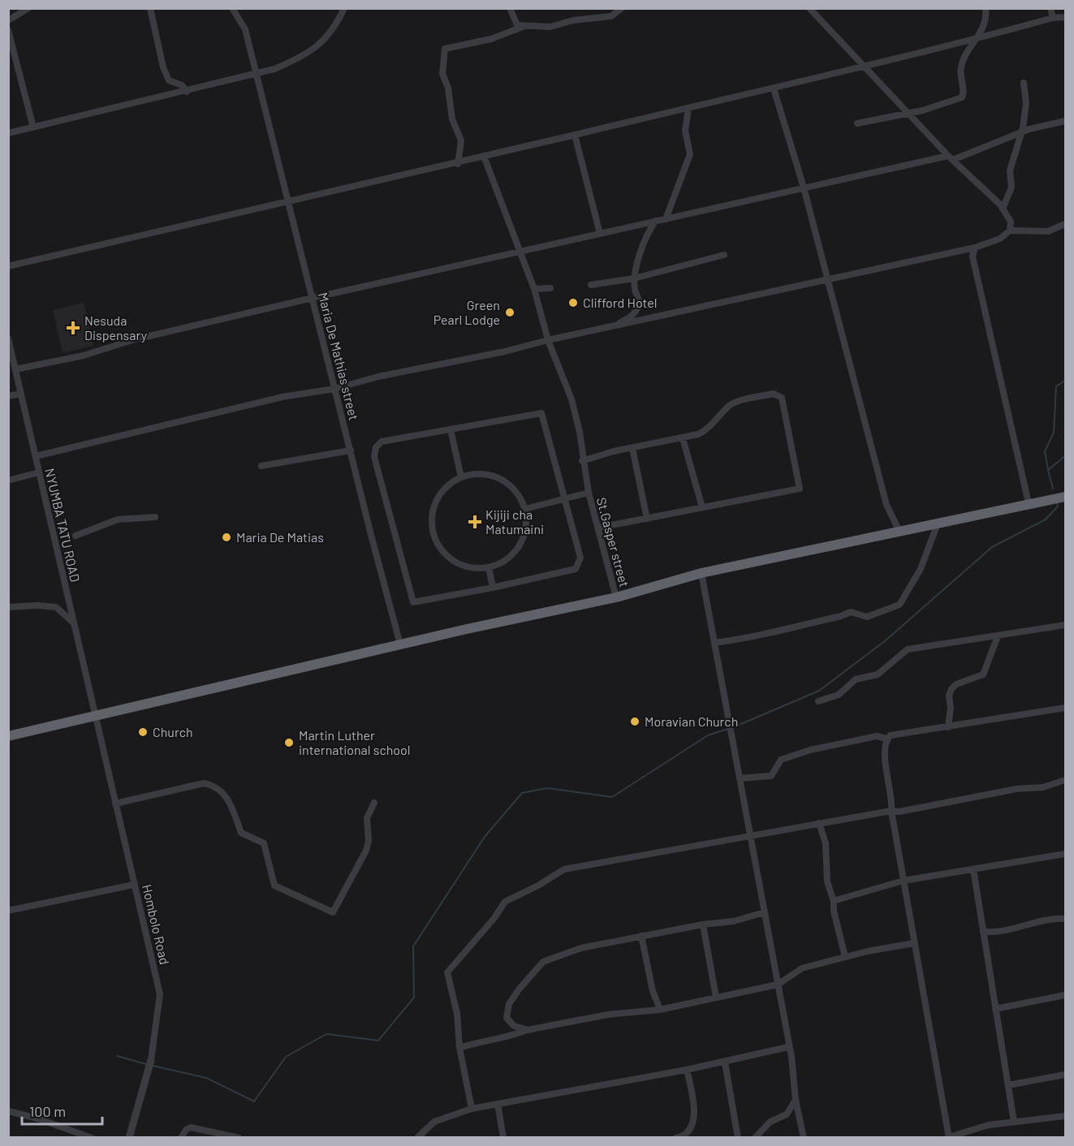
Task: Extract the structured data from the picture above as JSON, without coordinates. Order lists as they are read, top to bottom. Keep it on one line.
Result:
{"streets":{"street":["Maria De Mathias street","NYUMBA TATU ROAD","St.Gasper street","Hombolo Road"]},"crossings":[["NYUMBA TATU ROAD","Hombolo Road"]],"places":{"other":["Clifford Hotel","Green Pearl Lodge","Maria De Matias","Moravian Church","Church","Martin Luther international school"],"health":["Nesuda Dispensary","Kijiji cha Matumaini"]},"scale_bar":"100 m"}
